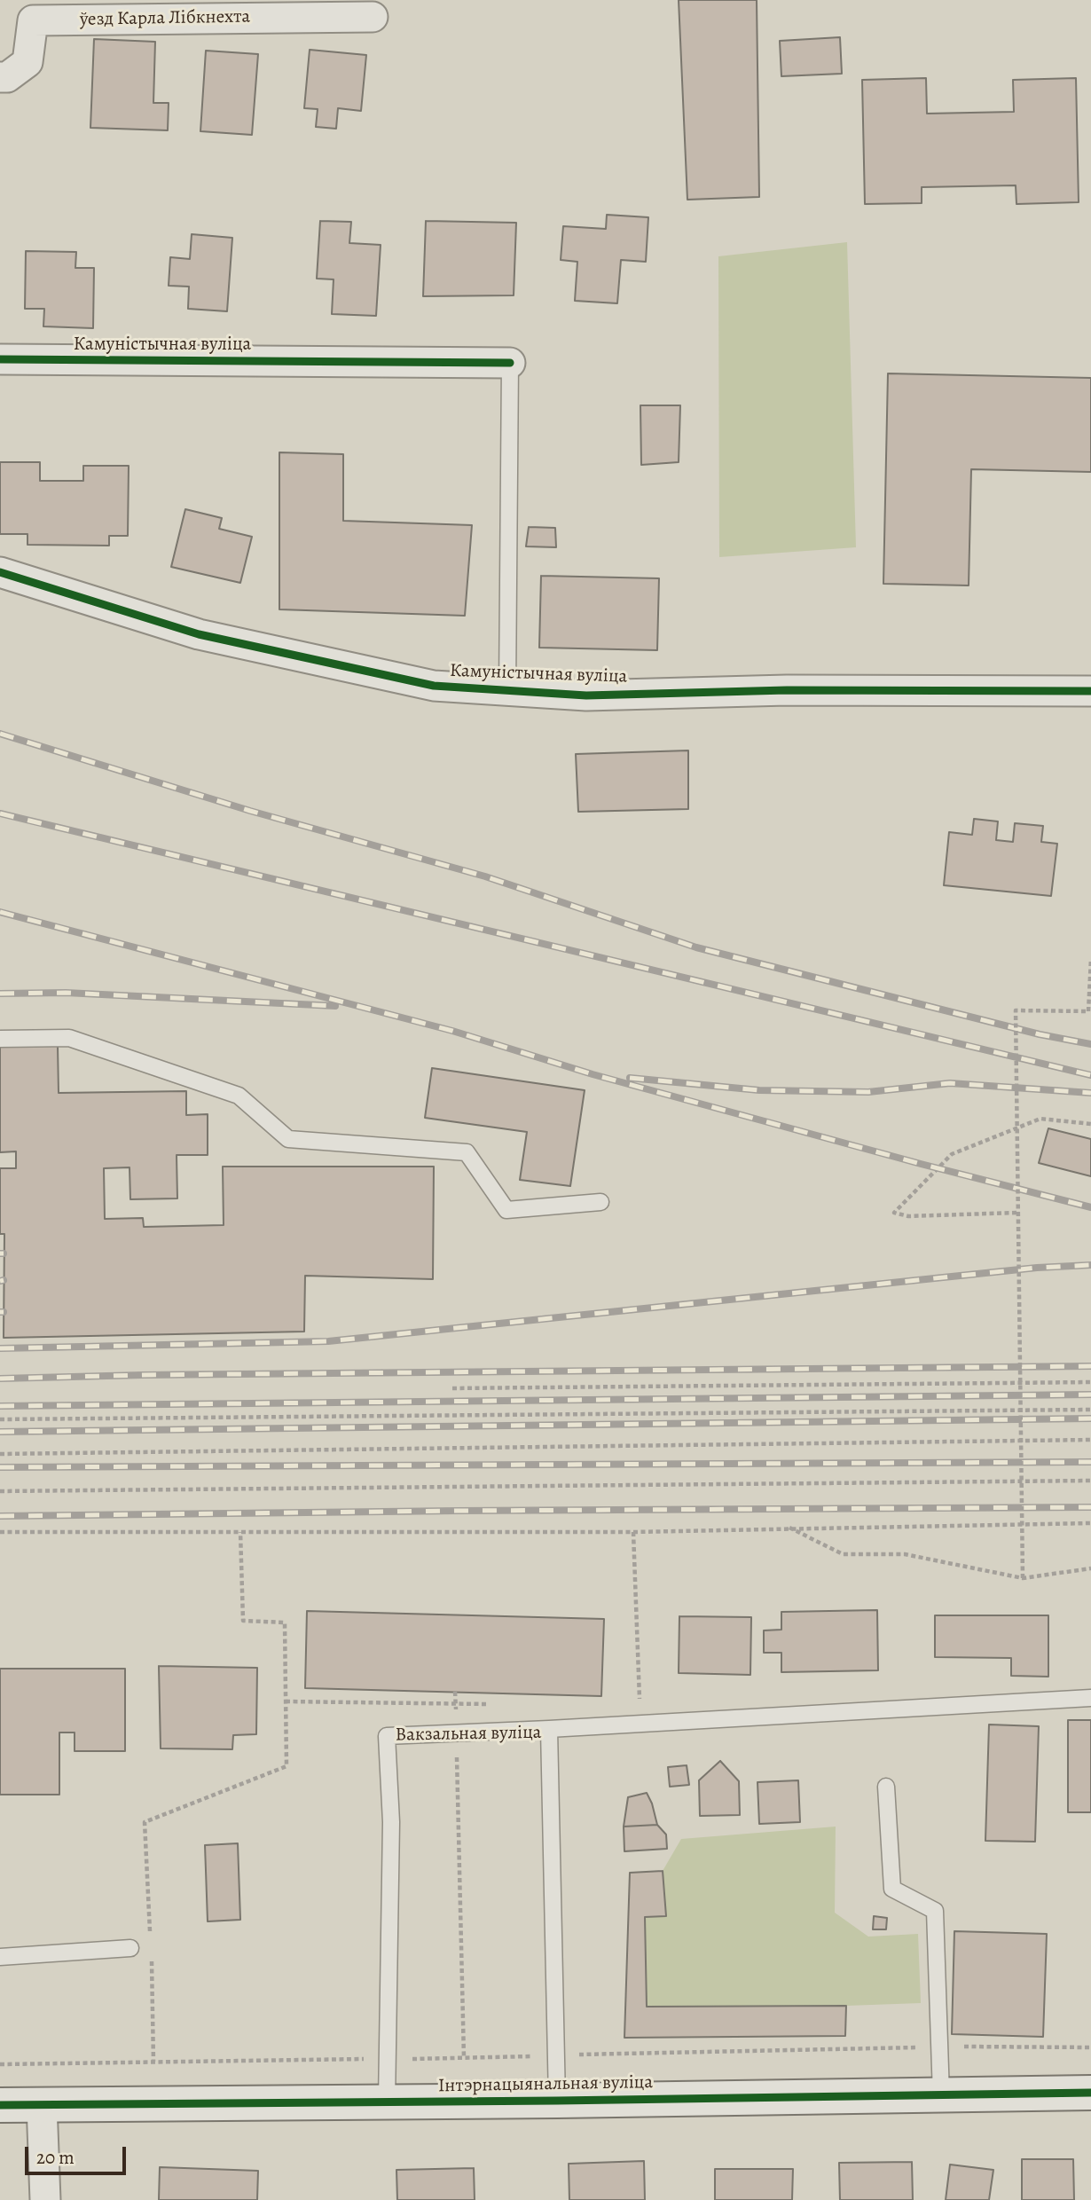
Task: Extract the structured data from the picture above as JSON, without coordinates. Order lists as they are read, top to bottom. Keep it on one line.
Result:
{"streets":{"street":["ўезд Карла Лібкнехта","Камуністычная вуліца","Інтэрнацыянальная вуліца"],"lane":["Вакзальная вуліца"]},"crossings":[["Вакзальная вуліца","Інтэрнацыянальная вуліца"]],"scale_bar":"20 m"}
